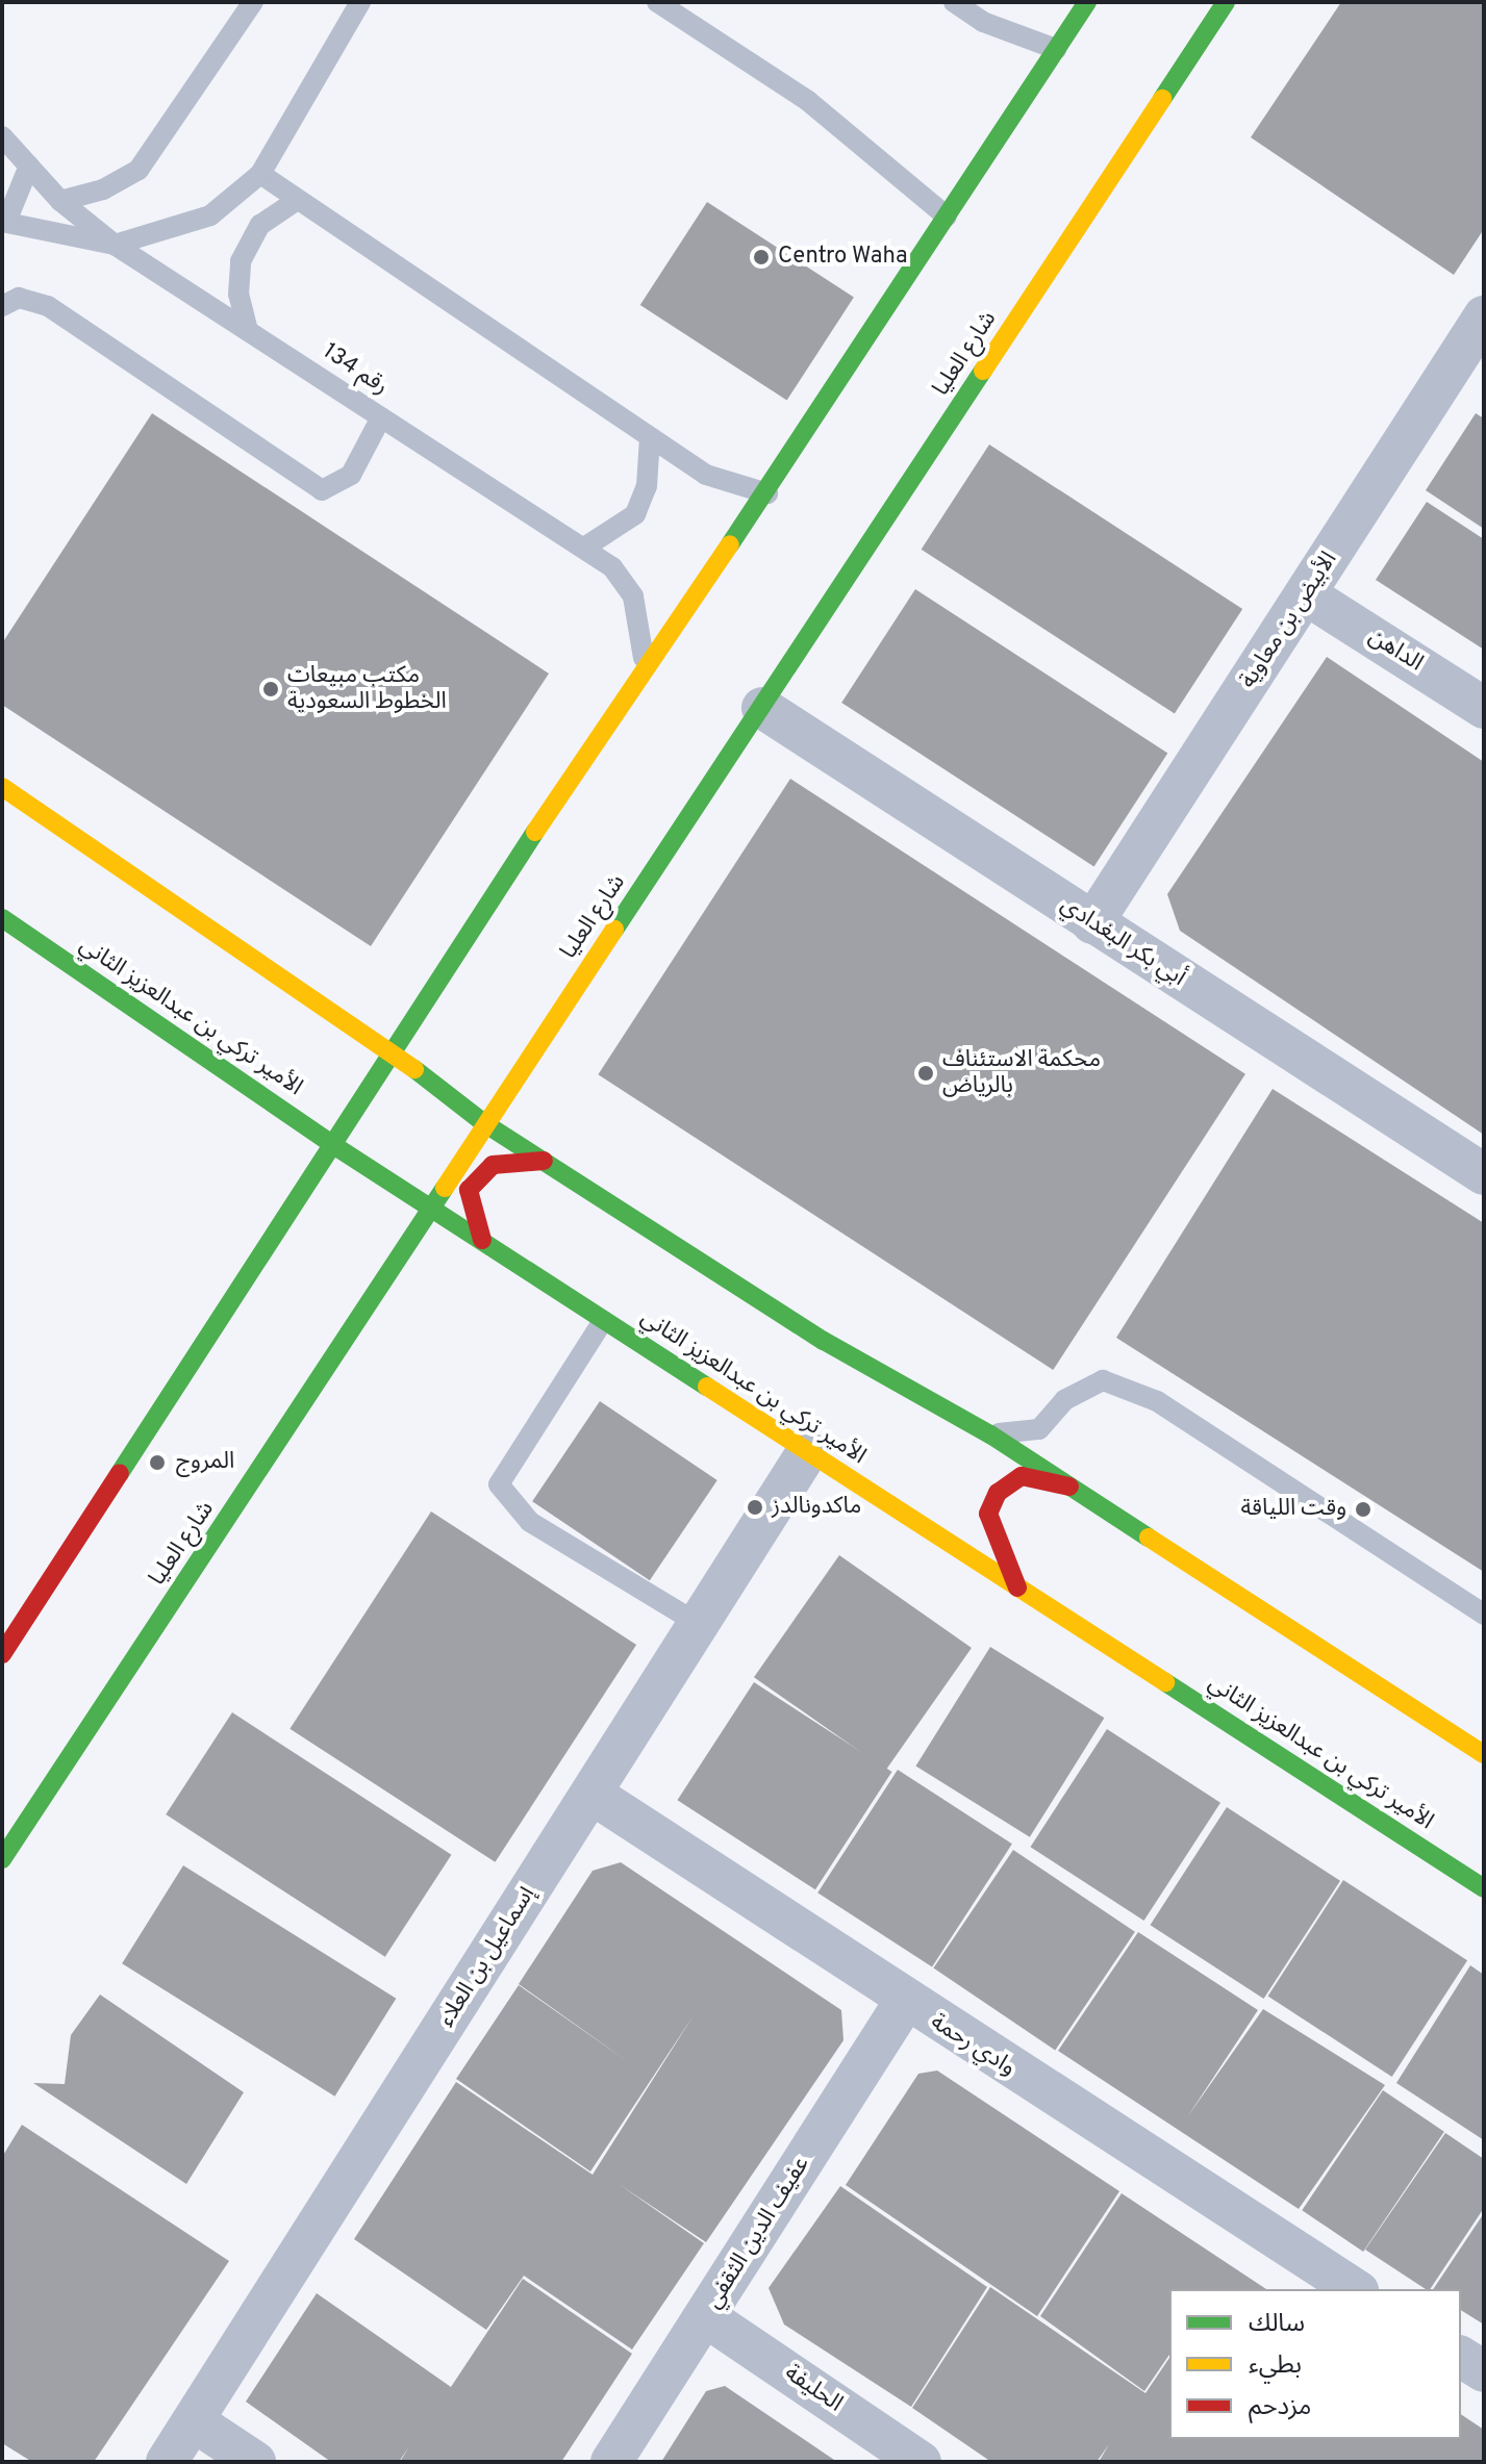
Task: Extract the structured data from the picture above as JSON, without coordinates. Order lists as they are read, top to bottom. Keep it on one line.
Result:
{"streets":{"main road":["شارع العليا","الأمير تركي بن عبدالعزيز الثاني"],"street":["الأبيض بن معاوية","الداهن","أبي بكر البغدادي","إسماعيل بن العلاء","وادي رحمة","عفيف الدين الثقفي","الحليفة"],"lane":["رقم 134"]},"crossings":[["شارع العليا","أبي بكر البغدادي"],["شارع العليا","الأمير تركي بن عبدالعزيز الثاني"],["الأبيض بن معاوية","الداهن"],["الأبيض بن معاوية","أبي بكر البغدادي"],["الأمير تركي بن عبدالعزيز الثاني","إسماعيل بن العلاء"],["إسماعيل بن العلاء","وادي رحمة"],["وادي رحمة","عفيف الدين الثقفي"],["عفيف الدين الثقفي","الحليفة"]],"places":["Centro Waha","مكتب مبيعات الخطوط السعودية","محكمة الاستئناف بالرياض","المروج","ماكدونالدز","وقت اللياقة"],"legend":["سالك","بطيء","مزدحم"]}
